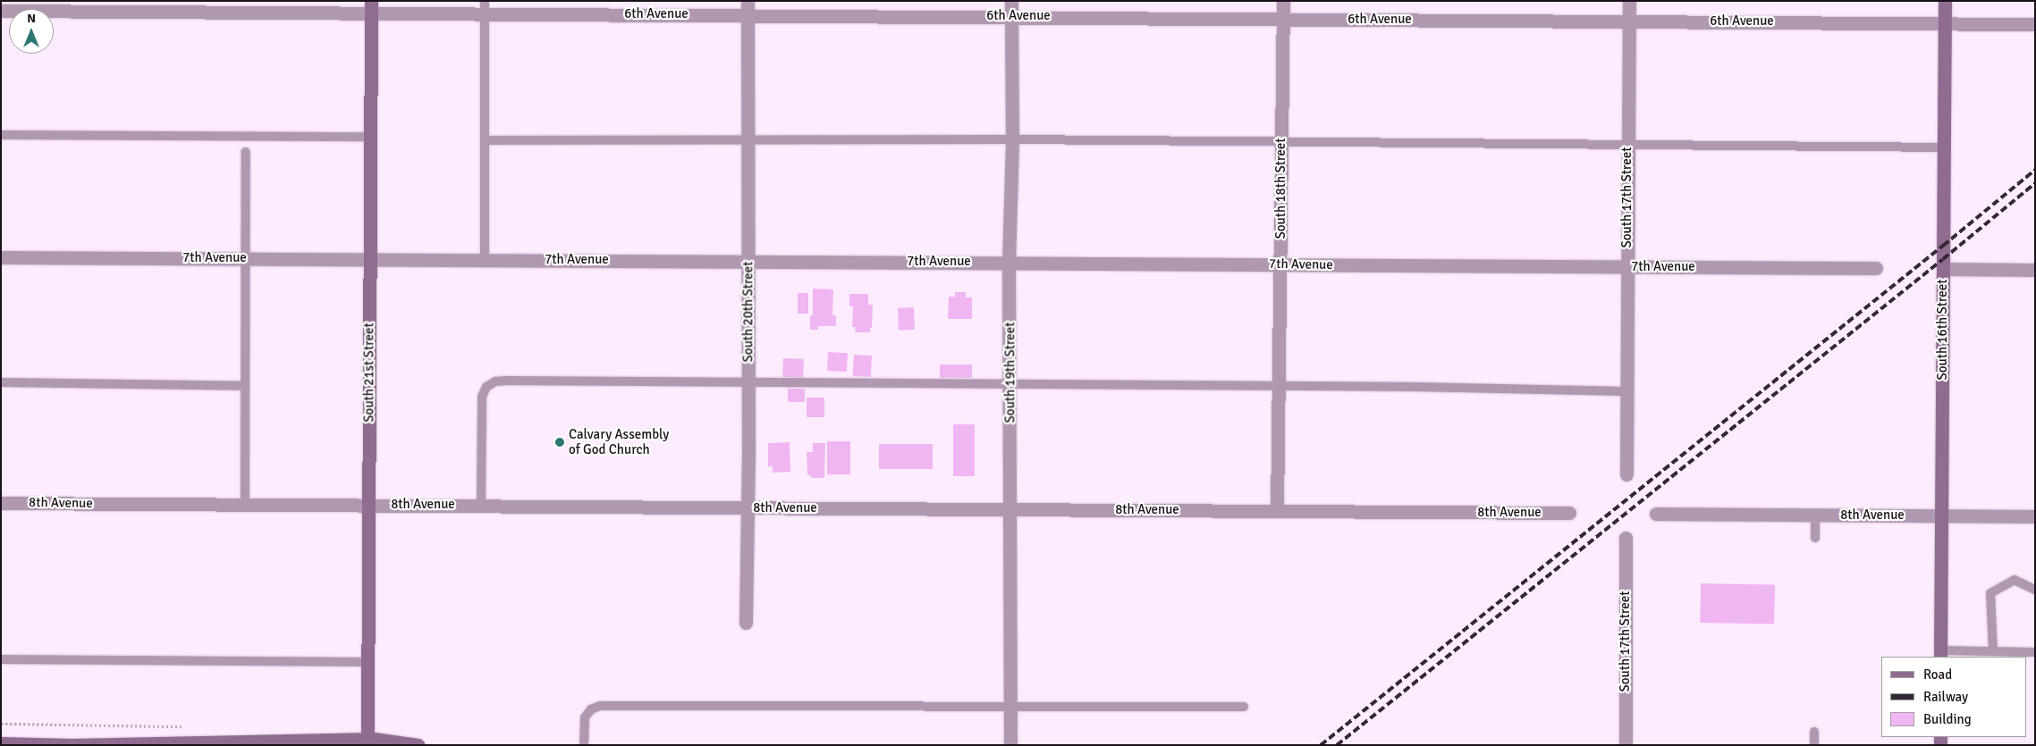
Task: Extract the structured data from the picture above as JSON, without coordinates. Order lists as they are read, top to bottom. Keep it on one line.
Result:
{"streets":{"main road":["South 16th Street","South 21st Street"],"street":["6th Avenue","South 18th Street","South 17th Street","7th Avenue","South 20th Street","South 19th Street","8th Avenue"]},"crossings":[["6th Avenue","South 18th Street"],["6th Avenue","South 17th Street"],["6th Avenue","South 20th Street"],["6th Avenue","South 16th Street"],["6th Avenue","South 21st Street"],["6th Avenue","South 19th Street"],["South 18th Street","7th Avenue"],["South 18th Street","8th Avenue"],["South 17th Street","7th Avenue"],["7th Avenue","South 20th Street"],["7th Avenue","South 21st Street"],["7th Avenue","South 19th Street"],["South 20th Street","8th Avenue"],["South 16th Street","8th Avenue"],["South 21st Street","8th Avenue"],["South 19th Street","8th Avenue"]],"places":["Calvary Assembly of God Church"],"legend":["Road","Railway","Building"],"north":"top"}
